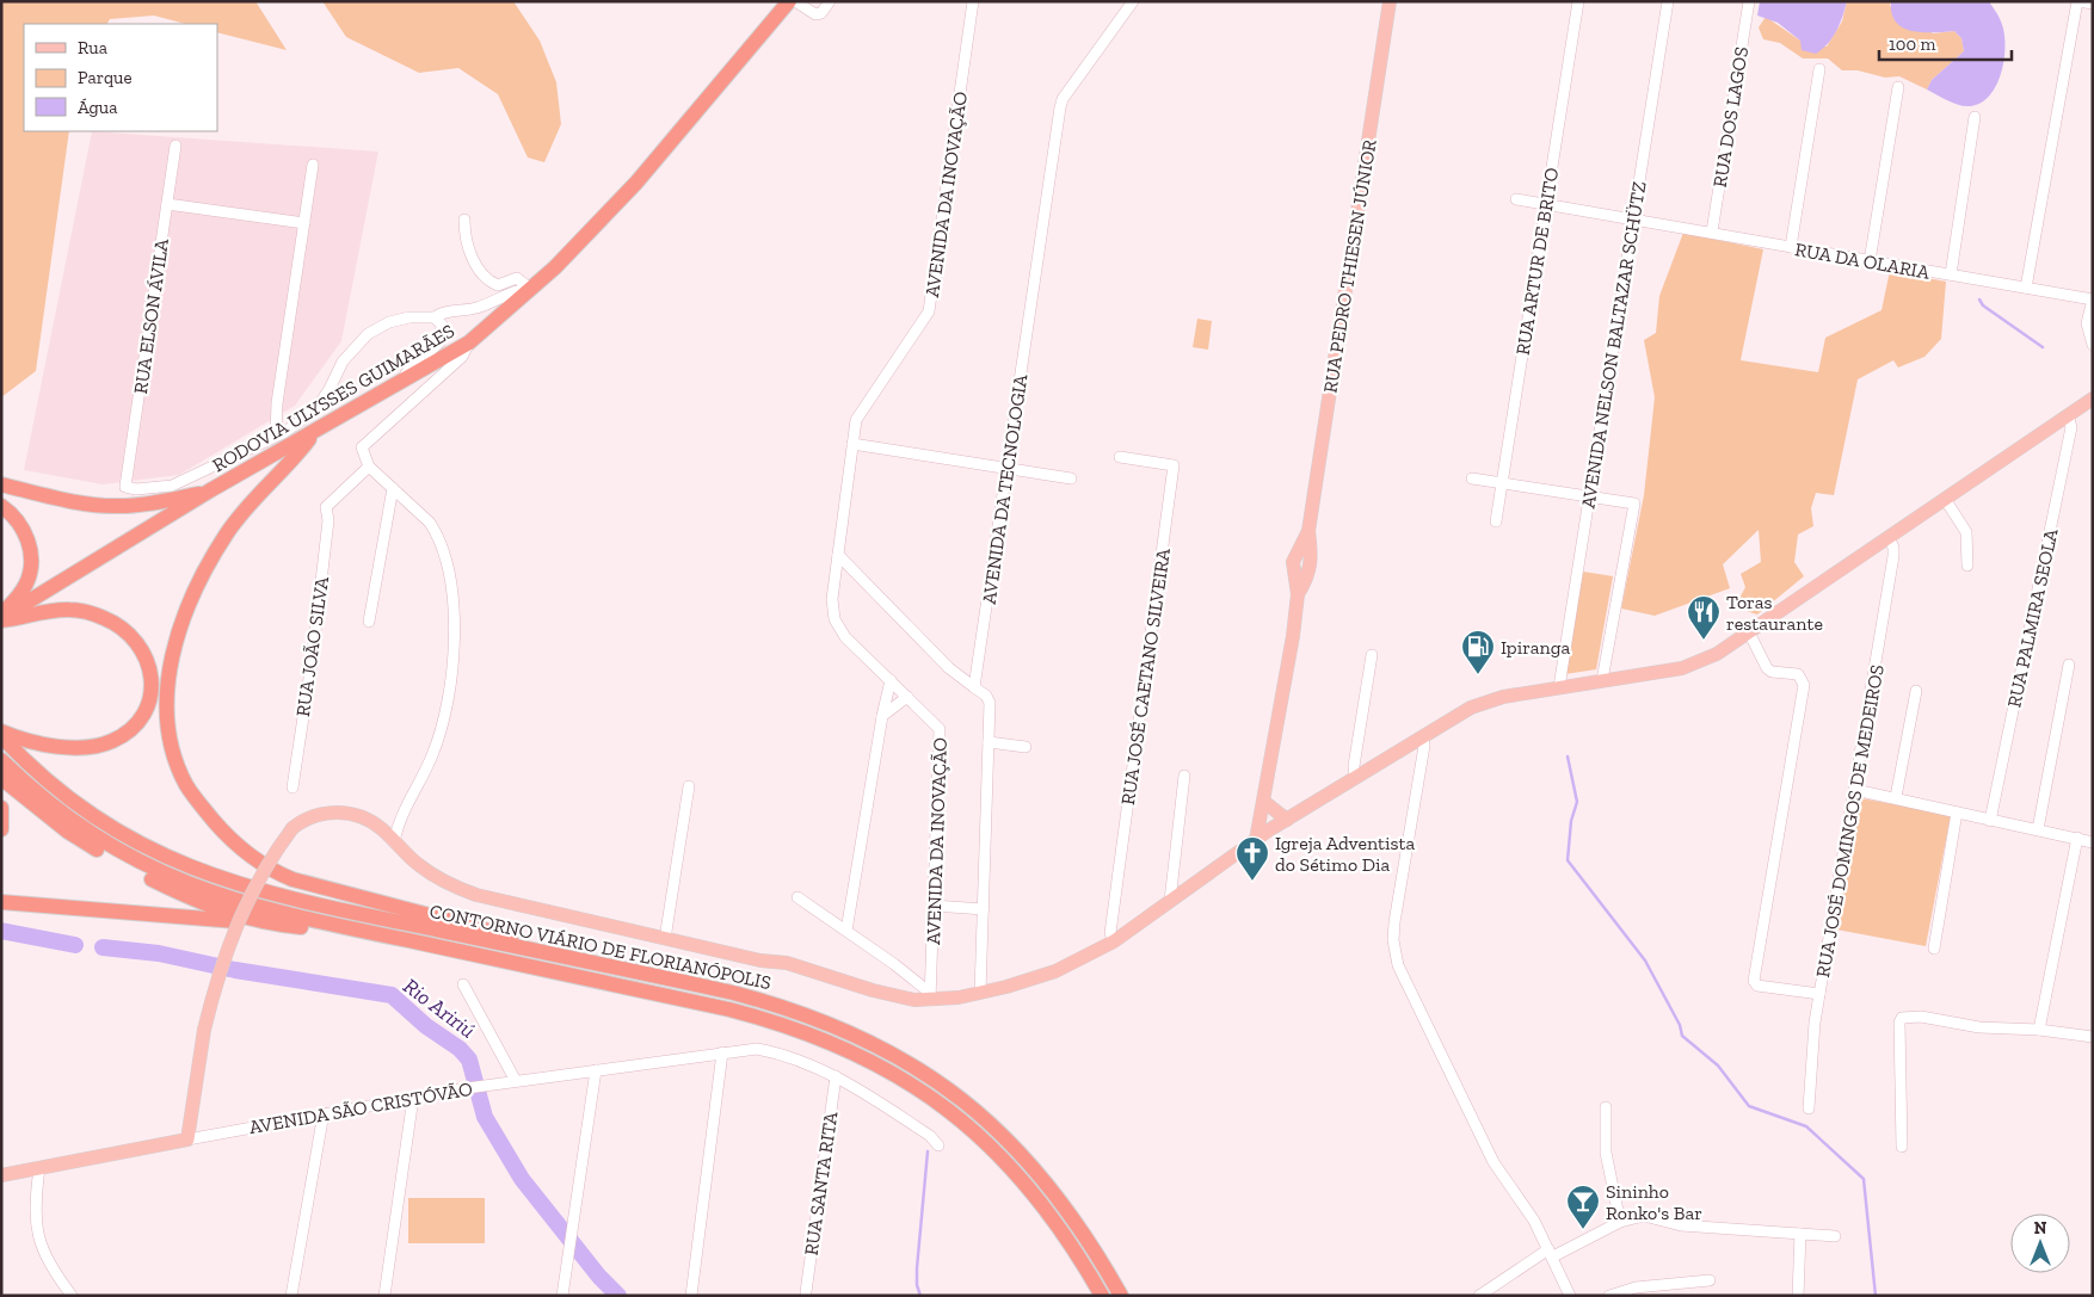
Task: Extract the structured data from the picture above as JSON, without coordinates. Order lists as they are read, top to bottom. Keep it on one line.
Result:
{"streets":{"highway":["RODOVIA ULYSSES GUIMARÃES","CONTORNO VIÁRIO DE FLORIANÓPOLIS"],"main road":["RUA PEDRO THIESEN JÚNIOR","AVENIDA SÃO CRISTÓVÃO"],"street":["RUA DOS LAGOS","AVENIDA DA INOVAÇÃO","RUA DA OLARIA","RUA ARTUR DE BRITO","RUA ELSON ÁVILA","AVENIDA NELSON BALTAZAR SCHÜTZ","AVENIDA DA TECNOLOGIA","RUA PALMIRA SEOLA","RUA JOÃO SILVA","RUA JOSÉ CAETANO SILVEIRA","RUA JOSÉ DOMINGOS DE MEDEIROS","RUA SANTA RITA"]},"crossings":[["RUA DOS LAGOS","RUA DA OLARIA"],["RUA DA OLARIA","RUA ARTUR DE BRITO"],["RUA DA OLARIA","AVENIDA NELSON BALTAZAR SCHÜTZ"],["AVENIDA SÃO CRISTÓVÃO","RUA SANTA RITA"]],"water":["Rio Aririú"],"places":{"restaurant":["Toras restaurante"],"fuel station":["Ipiranga"],"church":["Igreja Adventista do Sétimo Dia"],"bar":["Sininho Ronko's Bar"]},"legend":["Rua","Parque","Água"],"scale_bar":"100 m","north":"top"}
